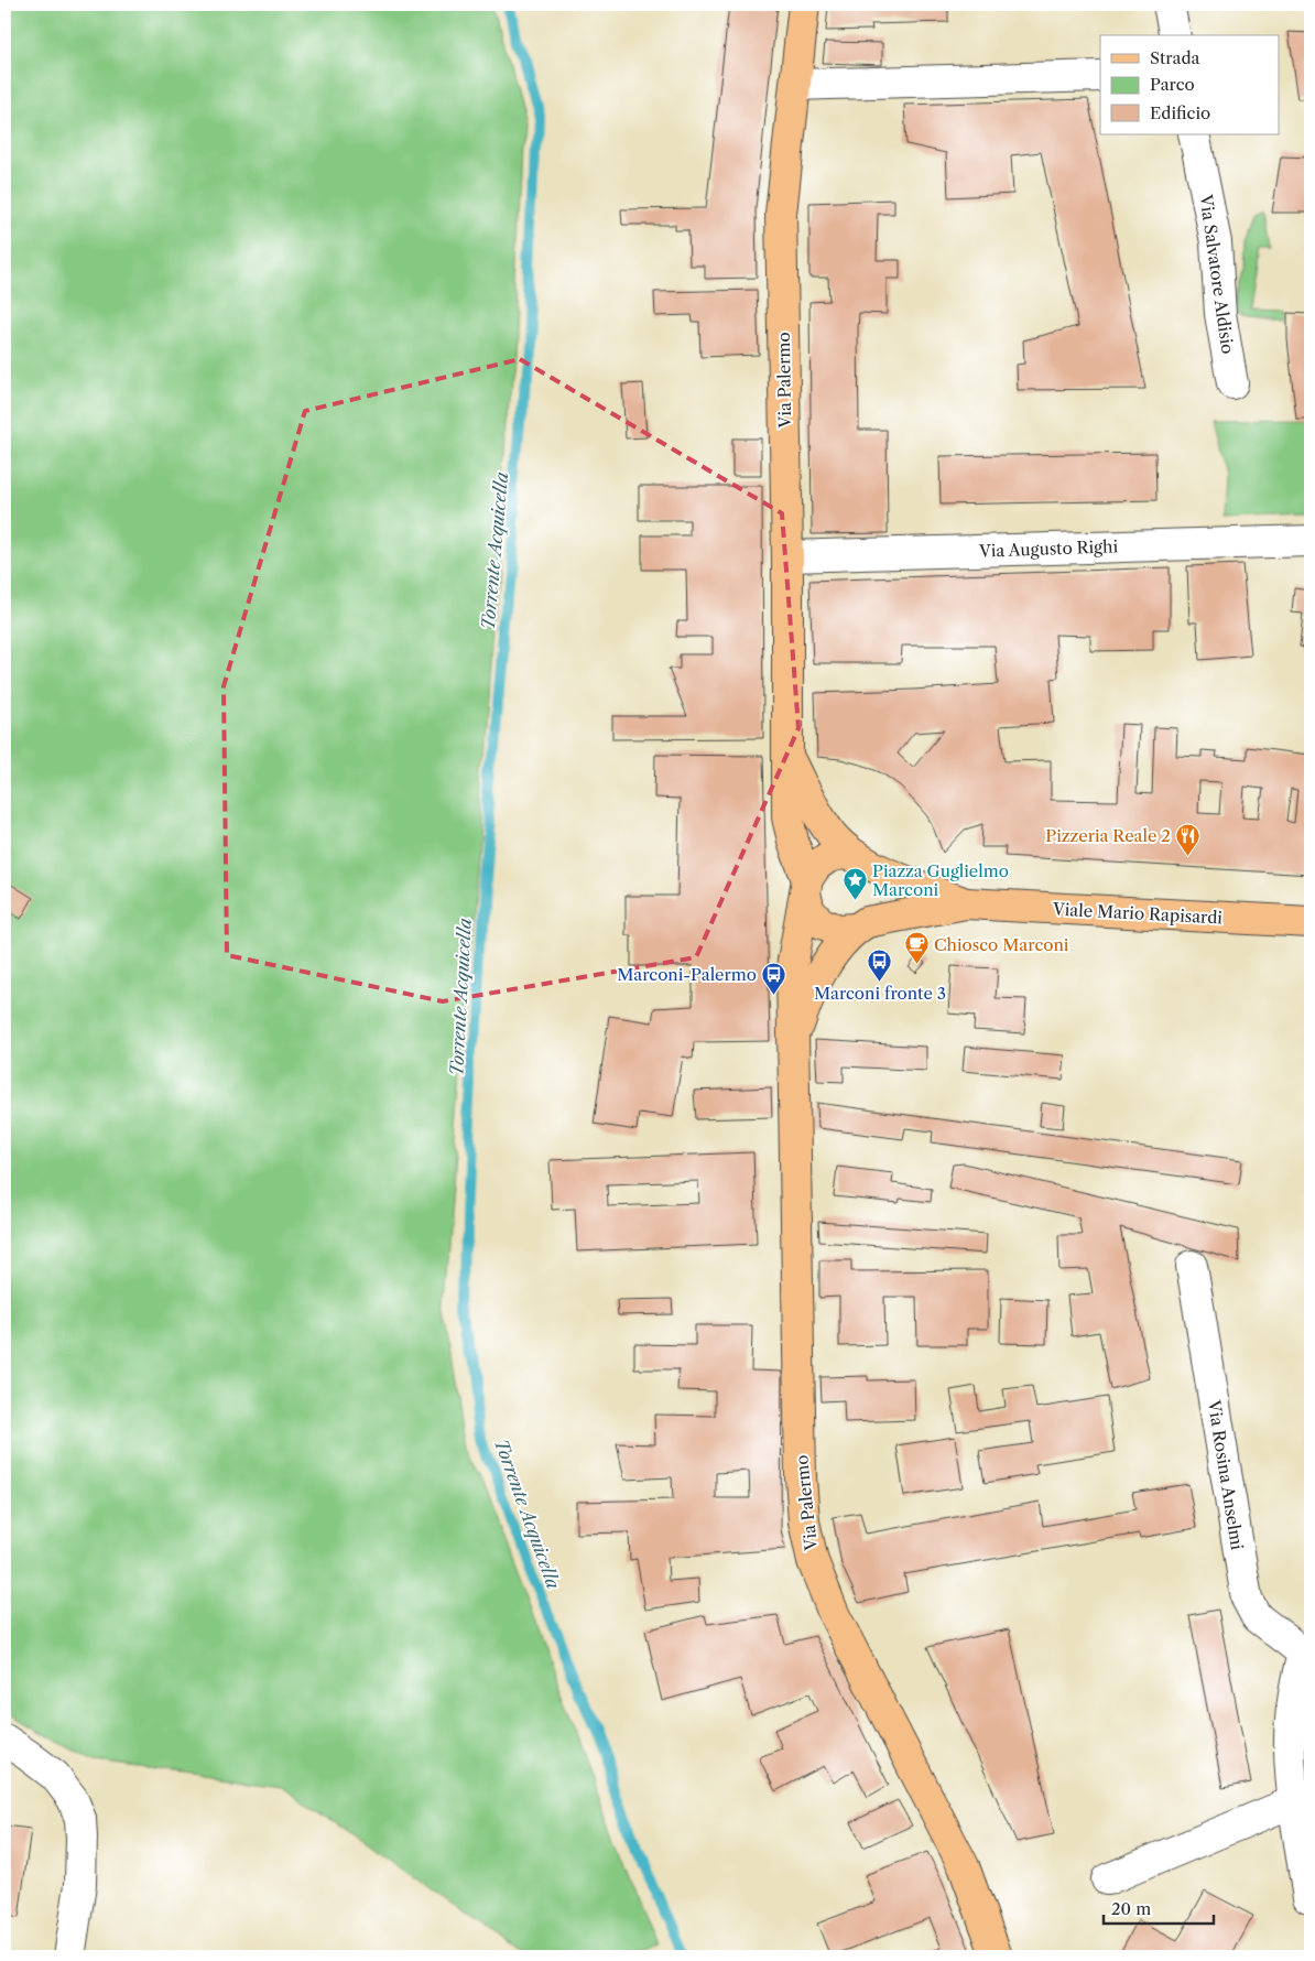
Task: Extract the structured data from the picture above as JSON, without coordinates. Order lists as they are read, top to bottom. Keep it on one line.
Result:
{"streets":{"main road":["Via Palermo","Viale Mario Rapisardi"],"street":["Via Salvatore Aldisio","Via Augusto Righi","Via Rosina Anselmi"]},"crossings":[["Via Palermo","Via Augusto Righi"]],"water":["Torrente Acquicella"],"places":{"restaurant":["Pizzeria Reale 2"],"place":["Piazza Guglielmo Marconi"],"cafe":["Chiosco Marconi"],"bus stop":["Marconi fronte 3","Marconi-Palermo"]},"legend":["Strada","Parco","Edificio"],"scale_bar":"20 m"}
